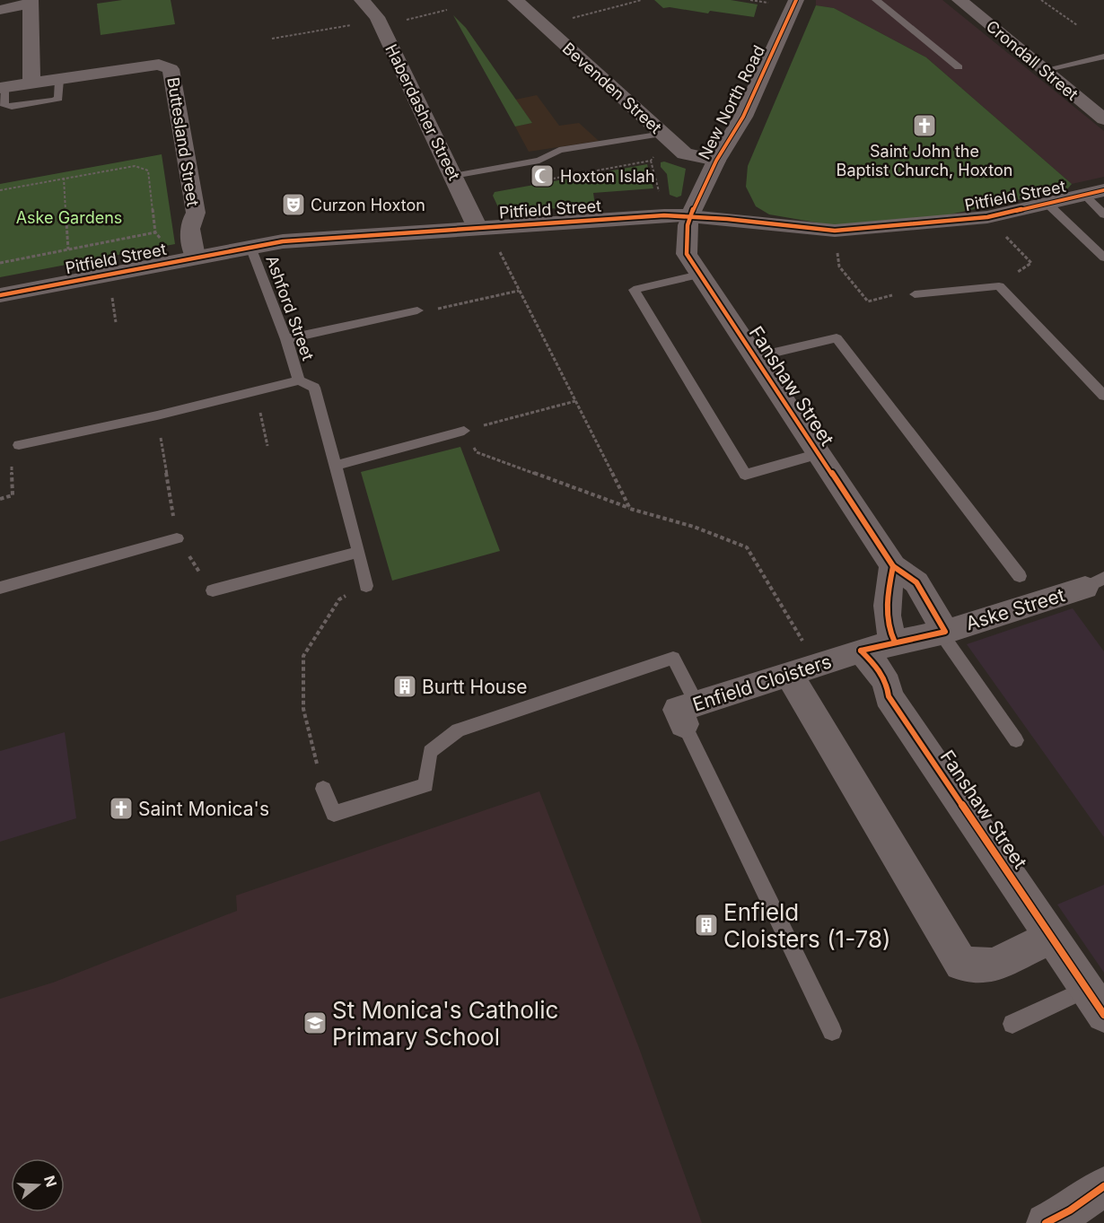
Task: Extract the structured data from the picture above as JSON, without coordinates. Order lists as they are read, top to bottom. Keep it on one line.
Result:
{"streets":{"street":["Crondall Street","Bevenden Street","New North Road","Haberdasher Street","Buttesland Street","Pitfield Street","Fanshaw Street","Aske Street","Enfield Cloisters"],"lane":["Ashford Street"]},"crossings":[["Bevenden Street","New North Road"],["New North Road","Pitfield Street"],["New North Road","Fanshaw Street"],["Haberdasher Street","Pitfield Street"],["Buttesland Street","Pitfield Street"],["Pitfield Street","Ashford Street"],["Pitfield Street","Fanshaw Street"],["Fanshaw Street","Aske Street"],["Fanshaw Street","Enfield Cloisters"]],"parks":["Aske Gardens"],"places":{"church":["Saint John the Baptist Church, Hoxton","Saint Monica's"],"mosque":["Hoxton Islah"],"theatre":["Curzon Hoxton"],"building":["Burtt House","Enfield Cloisters (1-78)"],"school or university":["St Monica's Catholic Primary School"]},"north":"right"}
